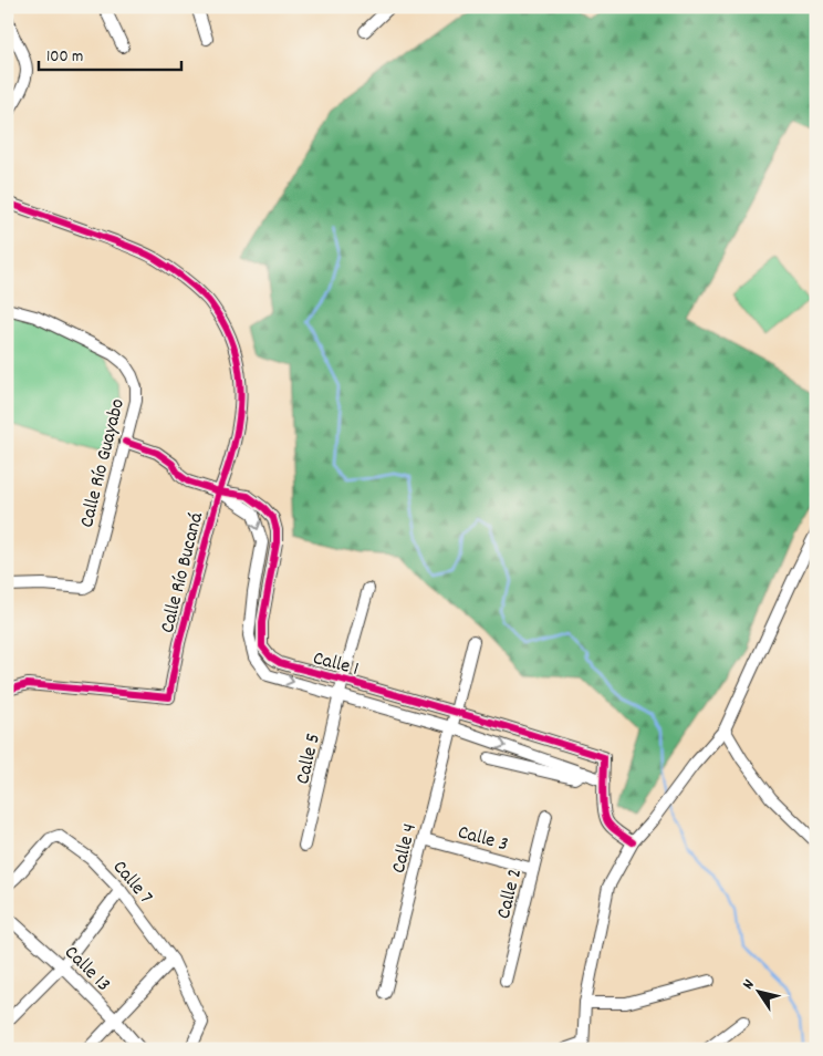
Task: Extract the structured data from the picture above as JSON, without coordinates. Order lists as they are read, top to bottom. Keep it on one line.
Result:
{"streets":{"street":["Calle Río Guayabo","Calle Río Bucaná","Calle 1","Calle 5","Calle 3","Calle 4","Calle 7","Calle 2","Calle 13"]},"crossings":[["Calle Río Guayabo","Calle 1"],["Calle Río Bucaná","Calle 1"],["Calle 1","Calle 5"],["Calle 1","Calle 4"],["Calle 3","Calle 4"],["Calle 3","Calle 2"]],"scale_bar":"100 m","north":"top left"}
